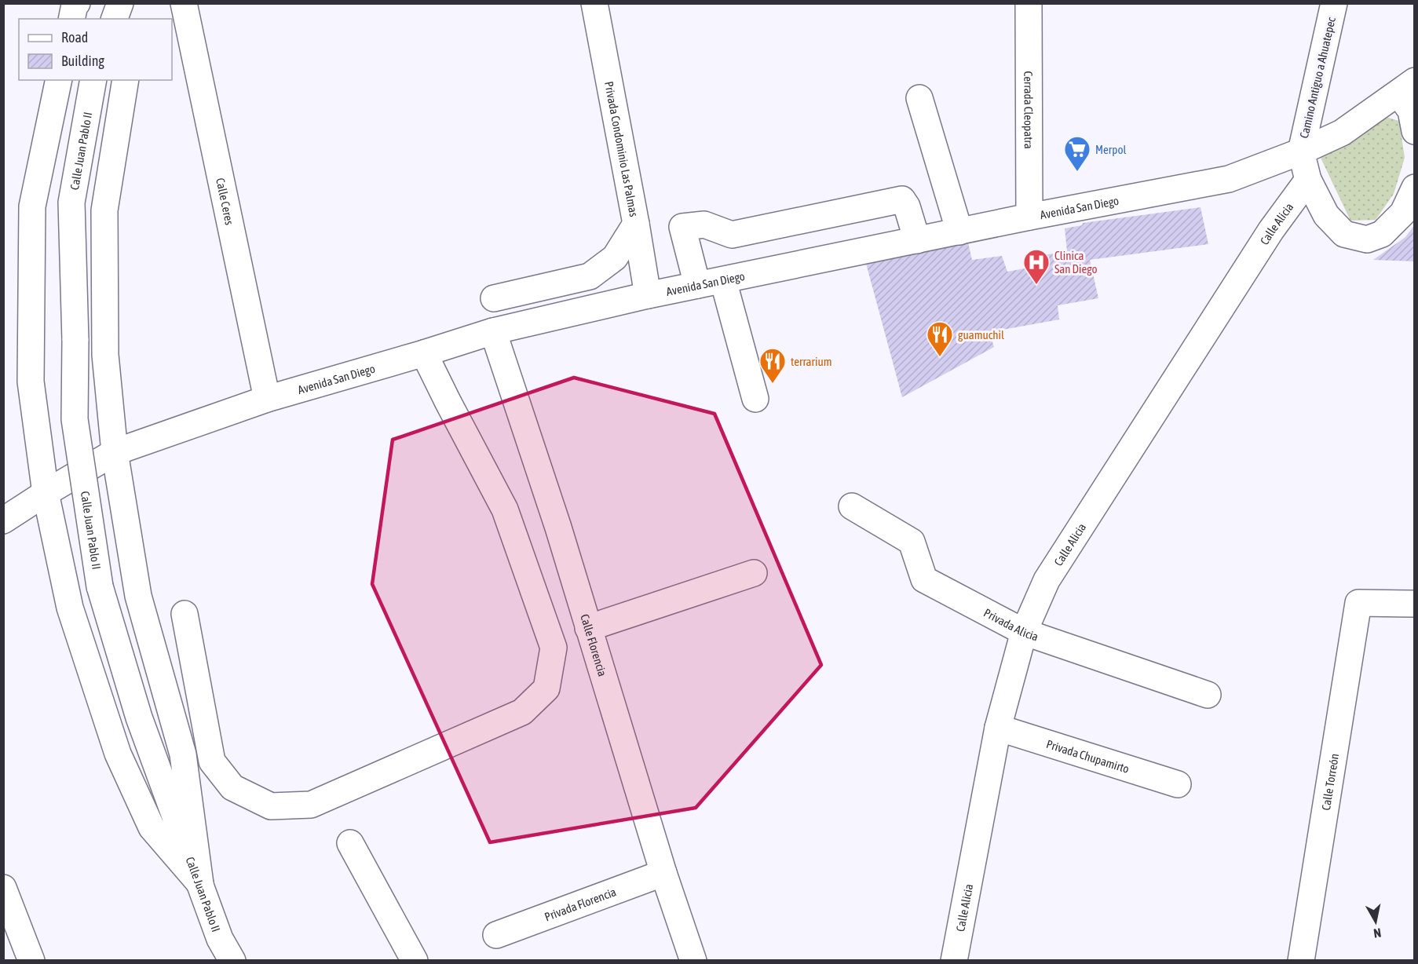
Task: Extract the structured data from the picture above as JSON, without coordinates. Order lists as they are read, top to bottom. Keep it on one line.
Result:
{"streets":{"street":["Camino Antiguo a Ahuatepec","Cerrada Cleopatra","Privada Condominio Las Palmas","Calle Juan Pablo II","Calle Ceres","Avenida San Diego","Calle Alicia","Privada Alicia","Calle Florencia","Privada Chupamirto","Calle Torreón","Privada Florencia"]},"crossings":[["Camino Antiguo a Ahuatepec","Avenida San Diego"],["Cerrada Cleopatra","Avenida San Diego"],["Privada Condominio Las Palmas","Avenida San Diego"],["Calle Ceres","Avenida San Diego"],["Avenida San Diego","Calle Florencia"],["Calle Alicia","Privada Alicia"],["Calle Alicia","Privada Chupamirto"],["Calle Florencia","Privada Florencia"]],"places":{"supermarket":["Merpol"],"hospital":["Clinica San Diego"],"restaurant":["guamuchil","terrarium"]},"legend":["Road","Building"],"north":"bottom"}
